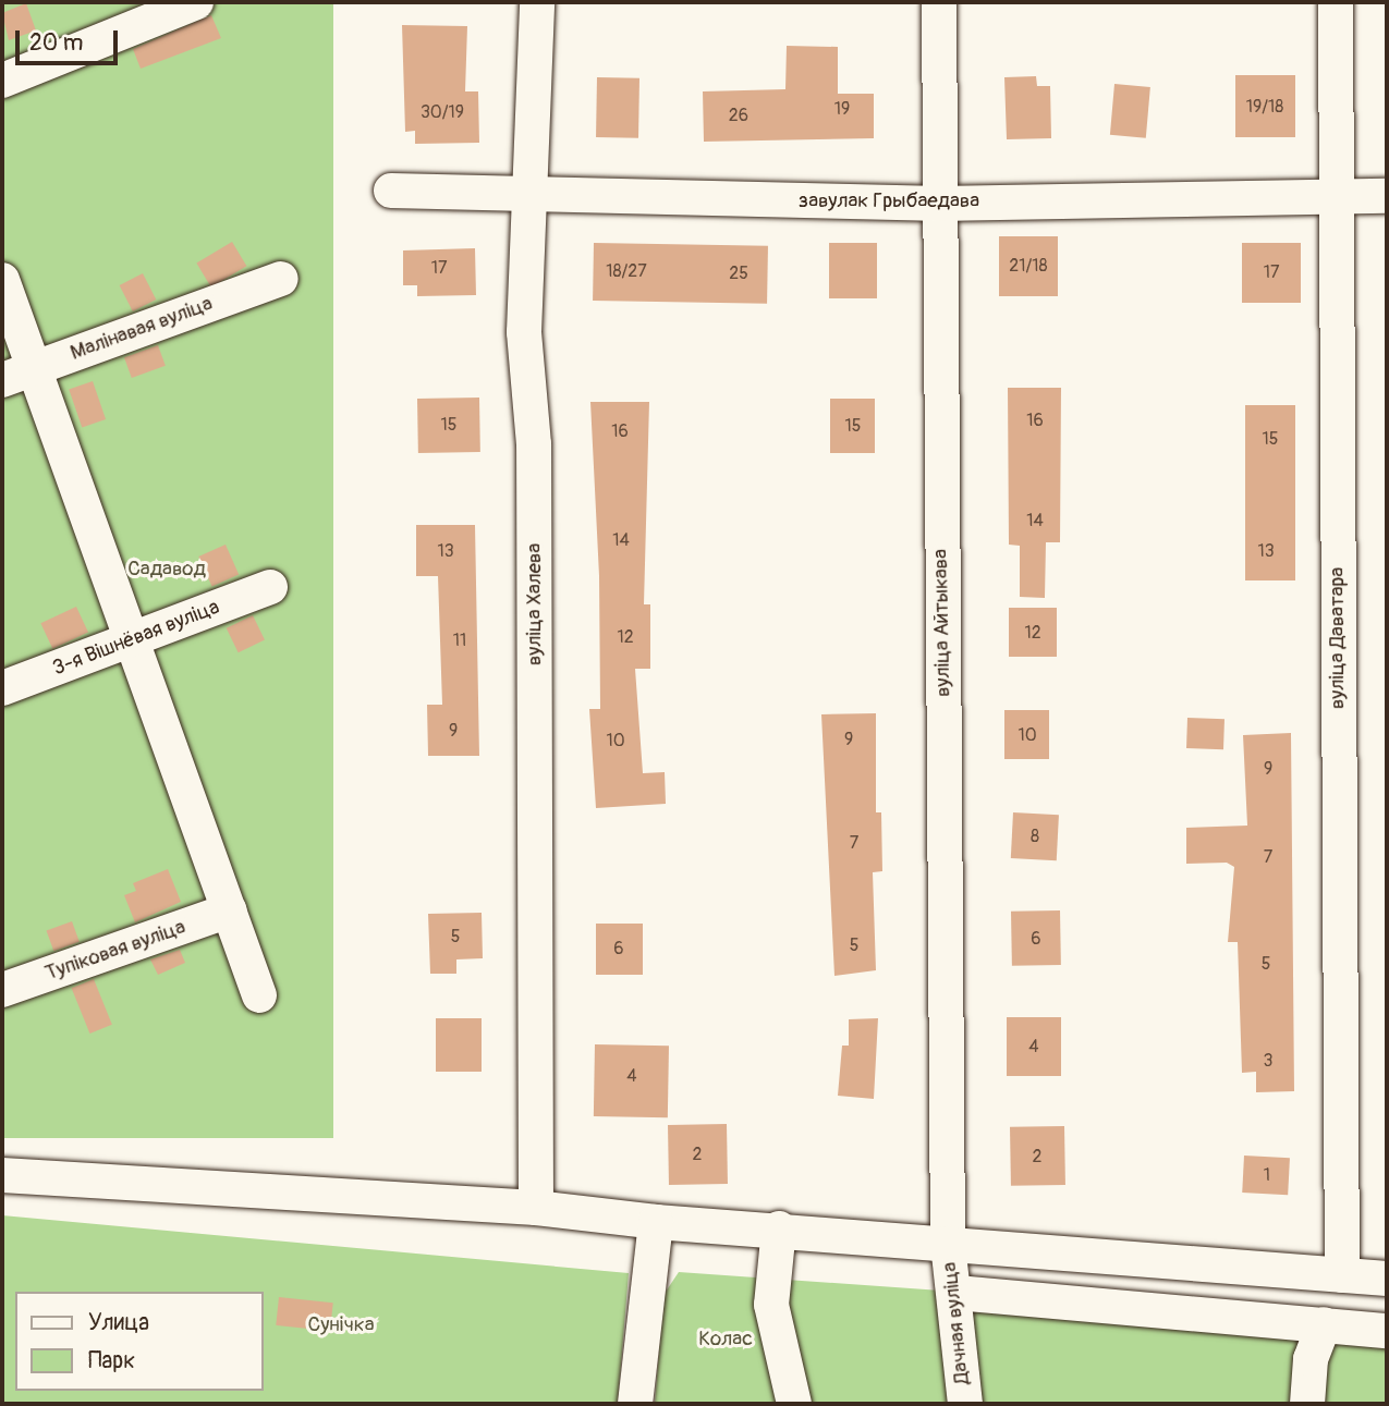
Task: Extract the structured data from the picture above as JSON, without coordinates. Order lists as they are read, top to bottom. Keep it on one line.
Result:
{"streets":{"street":["завулак Грыбаедава","Малінавая вуліца","вуліца Халева","вуліца Айтыкава","3-я Вішнёвая вуліца","вуліца Даватара","Тупіковая вуліца","Дачная вуліца"]},"crossings":[["завулак Грыбаедава","вуліца Халева"],["завулак Грыбаедава","вуліца Айтыкава"],["завулак Грыбаедава","вуліца Даватара"],["вуліца Айтыкава","Дачная вуліца"]],"parks":["Садавод","Сунічка","Колас"],"house_numbers":["19/18","19","30/19","26","21/18","17","18/27","17","25","16","15","15","16","15","14","14","13","13","12","12","11","9","10","9","10","9","8","7","7","5","6","5","6","5","4","3","4","2","2","1"],"legend":["Улица","Парк"],"scale_bar":"20 m"}
